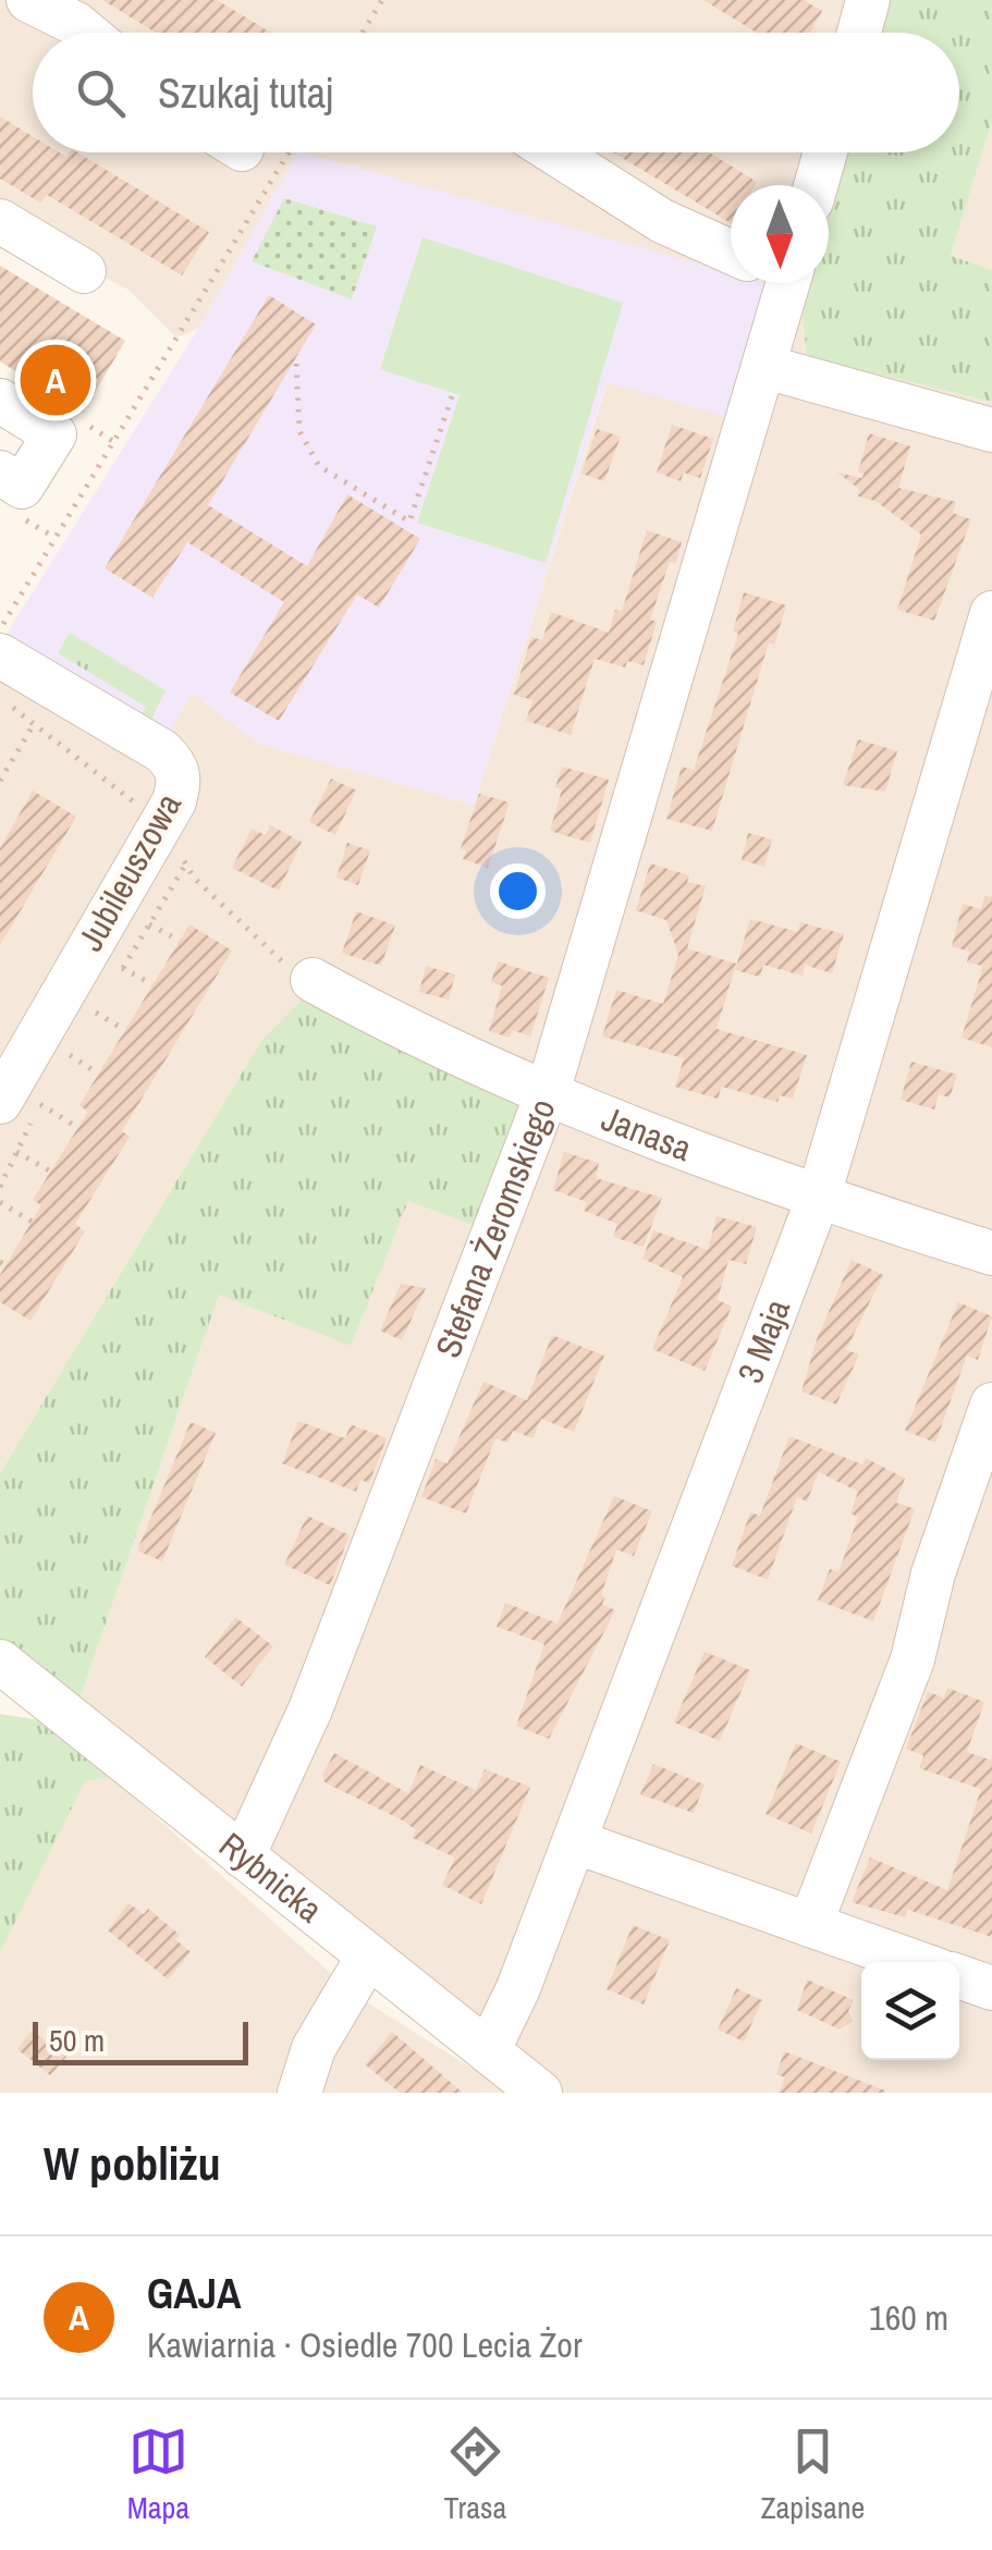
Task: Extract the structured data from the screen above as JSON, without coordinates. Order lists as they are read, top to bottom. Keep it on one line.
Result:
{"streets":{"street":["Jubileuszowa","Janasa","Stefana Żeromskiego","3 Maja","Rybnicka"]},"crossings":[["Janasa","Stefana Żeromskiego"],["Janasa","3 Maja"],["Stefana Żeromskiego","Rybnicka"],["3 Maja","Rybnicka"]],"scale_bar":"50 m","north":"bottom","page":{"search":"Szukaj tutaj","pins":"A","scale":"50 m","heading":"W pobliżu","list":[{"mark":"A","name":"GAJA","note":"Kawiarnia · Osiedle 700 Lecia Żor","value":"160 m"}],"nav":["Mapa","Trasa","Zapisane"]}}
